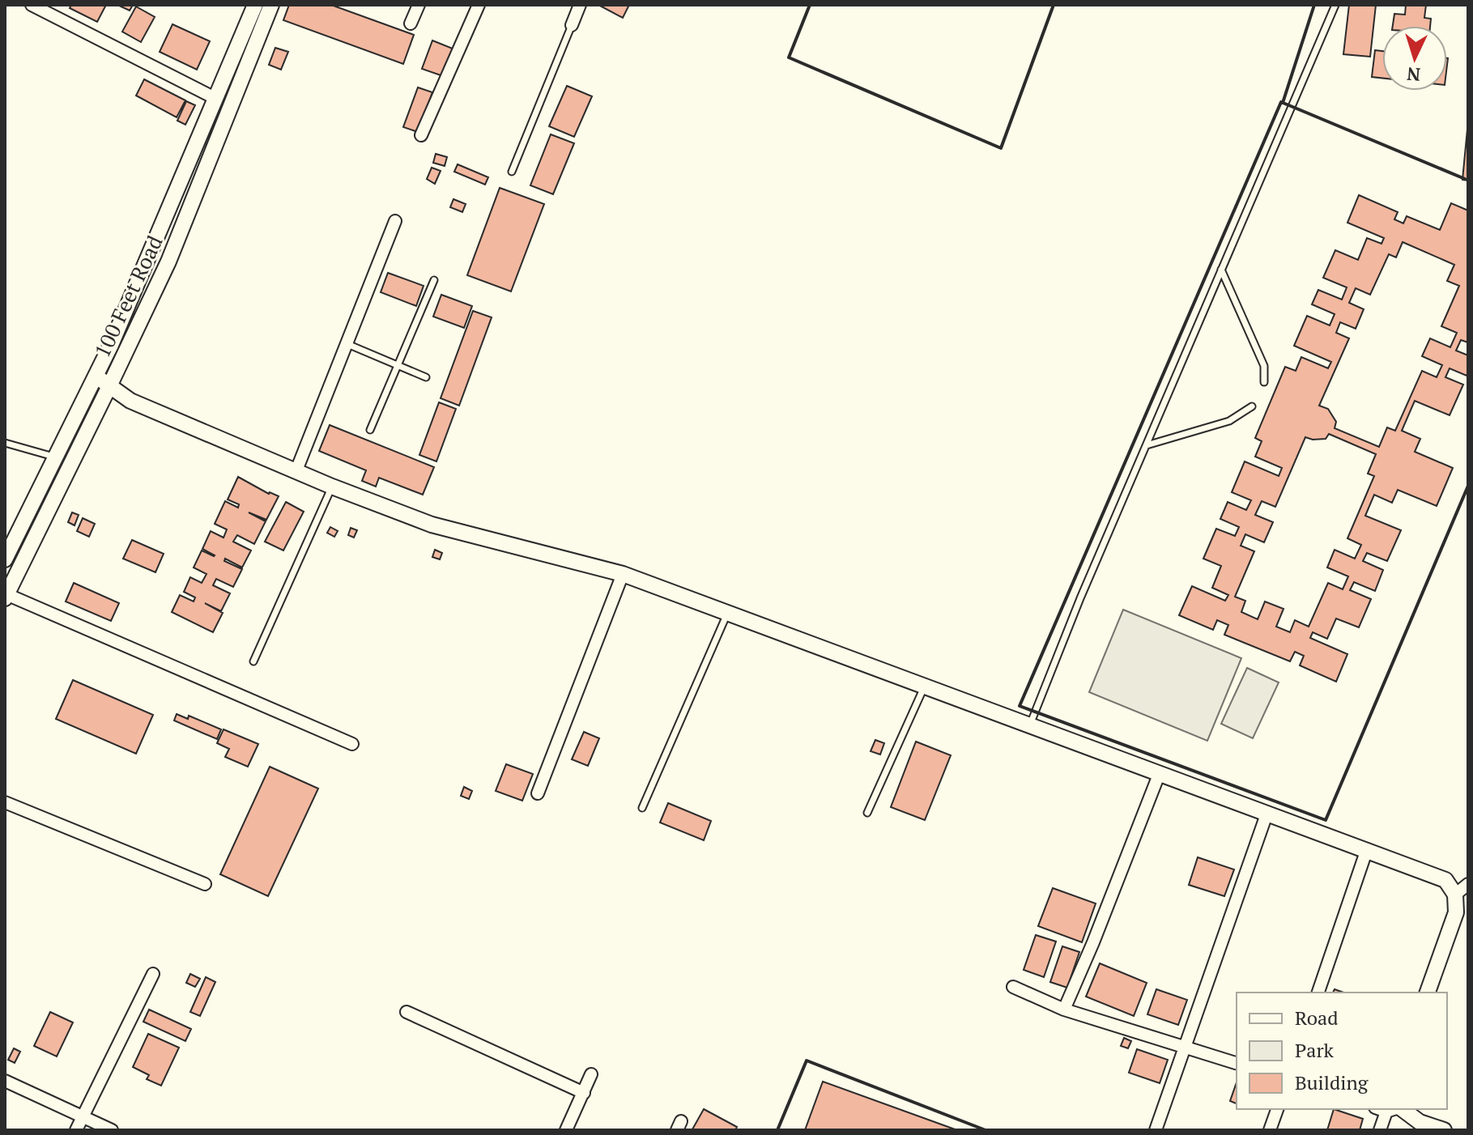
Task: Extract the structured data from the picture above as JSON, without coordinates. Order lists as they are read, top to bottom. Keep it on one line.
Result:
{"streets":{"street":["100 Feet Road"]},"legend":["Road","Park","Building"],"north":"bottom"}
